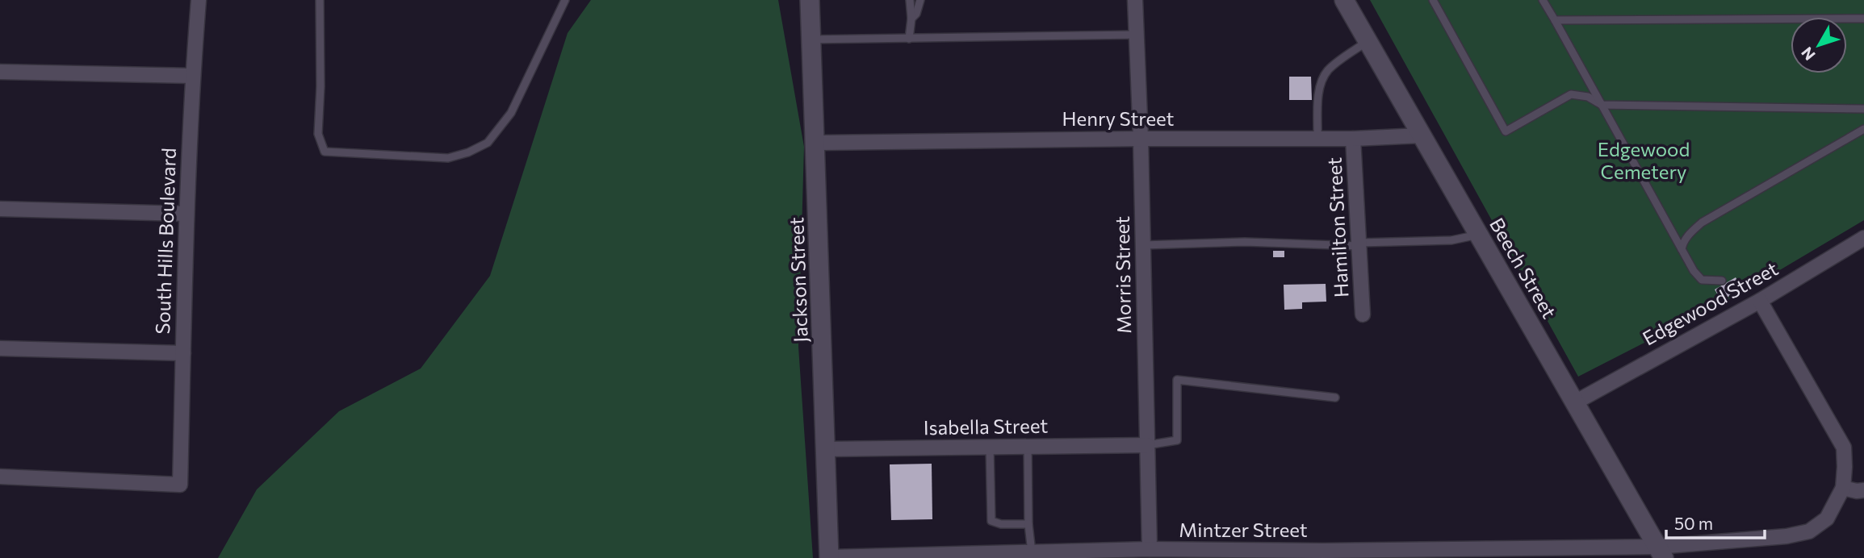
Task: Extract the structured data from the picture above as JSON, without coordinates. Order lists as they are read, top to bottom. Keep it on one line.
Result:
{"streets":{"street":["Henry Street","Hamilton Street","South Hills Boulevard","Beech Street","Morris Street","Jackson Street","Edgewood Street","Isabella Street","Mintzer Street"]},"crossings":[["Henry Street","Hamilton Street"],["Henry Street","Beech Street"],["Henry Street","Morris Street"],["Henry Street","Jackson Street"],["Beech Street","Edgewood Street"],["Beech Street","Mintzer Street"],["Morris Street","Isabella Street"],["Morris Street","Mintzer Street"],["Jackson Street","Isabella Street"],["Jackson Street","Mintzer Street"]],"parks":["Edgewood Cemetery"],"scale_bar":"50 m","north":"bottom left"}
